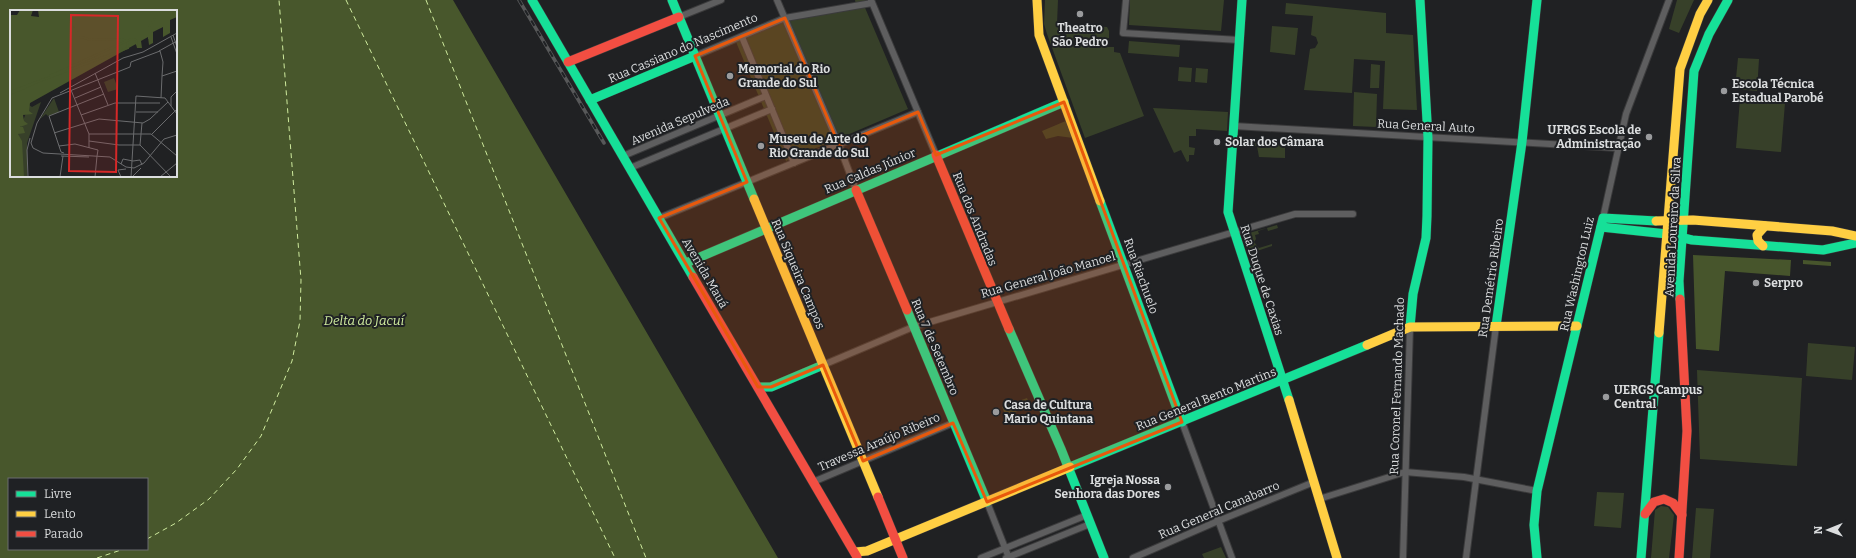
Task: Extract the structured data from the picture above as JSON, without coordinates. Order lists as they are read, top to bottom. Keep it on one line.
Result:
{"streets":{"street":["Rua Cassiano do Nascimento","Avenida Sepulveda","Rua General Auto","Rua Caldas Júnior","Rua dos Andradas","Avenida Loureiro da Silva","Avenida Mauá","Rua Siqueira Campos","Rua Washington Luiz","Rua General João Manoel","Rua Riachuelo","Rua Demétrio Ribeiro","Rua Duque de Caxias","Rua 7 de Setembro","Rua Coronel Fernando Machado","Rua General Bento Martins","Travessa Araújo Ribeiro","Rua General Canabarro"]},"crossings":[["Rua Cassiano do Nascimento","Rua dos Andradas"],["Rua Cassiano do Nascimento","Avenida Mauá"],["Rua Cassiano do Nascimento","Rua Siqueira Campos"],["Rua Cassiano do Nascimento","Rua 7 de Setembro"],["Avenida Sepulveda","Avenida Mauá"],["Avenida Sepulveda","Rua Siqueira Campos"],["Rua General Auto","Rua Washington Luiz"],["Rua General Auto","Rua Demétrio Ribeiro"],["Rua General Auto","Rua Duque de Caxias"],["Rua General Auto","Rua Coronel Fernando Machado"],["Rua Caldas Júnior","Rua dos Andradas"],["Rua Caldas Júnior","Avenida Mauá"],["Rua Caldas Júnior","Rua Siqueira Campos"],["Rua Caldas Júnior","Rua Riachuelo"],["Rua Caldas Júnior","Rua 7 de Setembro"],["Rua dos Andradas","Rua General João Manoel"],["Rua dos Andradas","Rua General Bento Martins"],["Avenida Mauá","Rua General João Manoel"],["Avenida Mauá","Rua General Bento Martins"],["Avenida Mauá","Travessa Araújo Ribeiro"],["Rua Siqueira Campos","Rua General João Manoel"],["Rua Siqueira Campos","Rua General Bento Martins"],["Rua Siqueira Campos","Travessa Araújo Ribeiro"],["Rua Washington Luiz","Rua General Bento Martins"],["Rua General João Manoel","Rua Riachuelo"],["Rua General João Manoel","Rua Duque de Caxias"],["Rua General João Manoel","Rua 7 de Setembro"],["Rua Riachuelo","Rua General Bento Martins"],["Rua Riachuelo","Rua General Canabarro"],["Rua Demétrio Ribeiro","Rua General Bento Martins"],["Rua Duque de Caxias","Rua General Bento Martins"],["Rua Duque de Caxias","Rua General Canabarro"],["Rua 7 de Setembro","Rua General Bento Martins"],["Rua 7 de Setembro","Travessa Araújo Ribeiro"],["Rua Coronel Fernando Machado","Rua General Bento Martins"]],"water":["Delta do Jacuí"],"places":["Theatro São Pedro","Memorial do Rio Grande do Sul","Escola Técnica Estadual Parobé","UFRGS Escola de Administração","Solar dos Câmara","Museu de Arte do Rio Grande do Sul","Serpro","UERGS Campus Central","Casa de Cultura Mario Quintana","Igreja Nossa Senhora das Dores"],"legend":["Livre","Lento","Parado"],"north":"left"}
